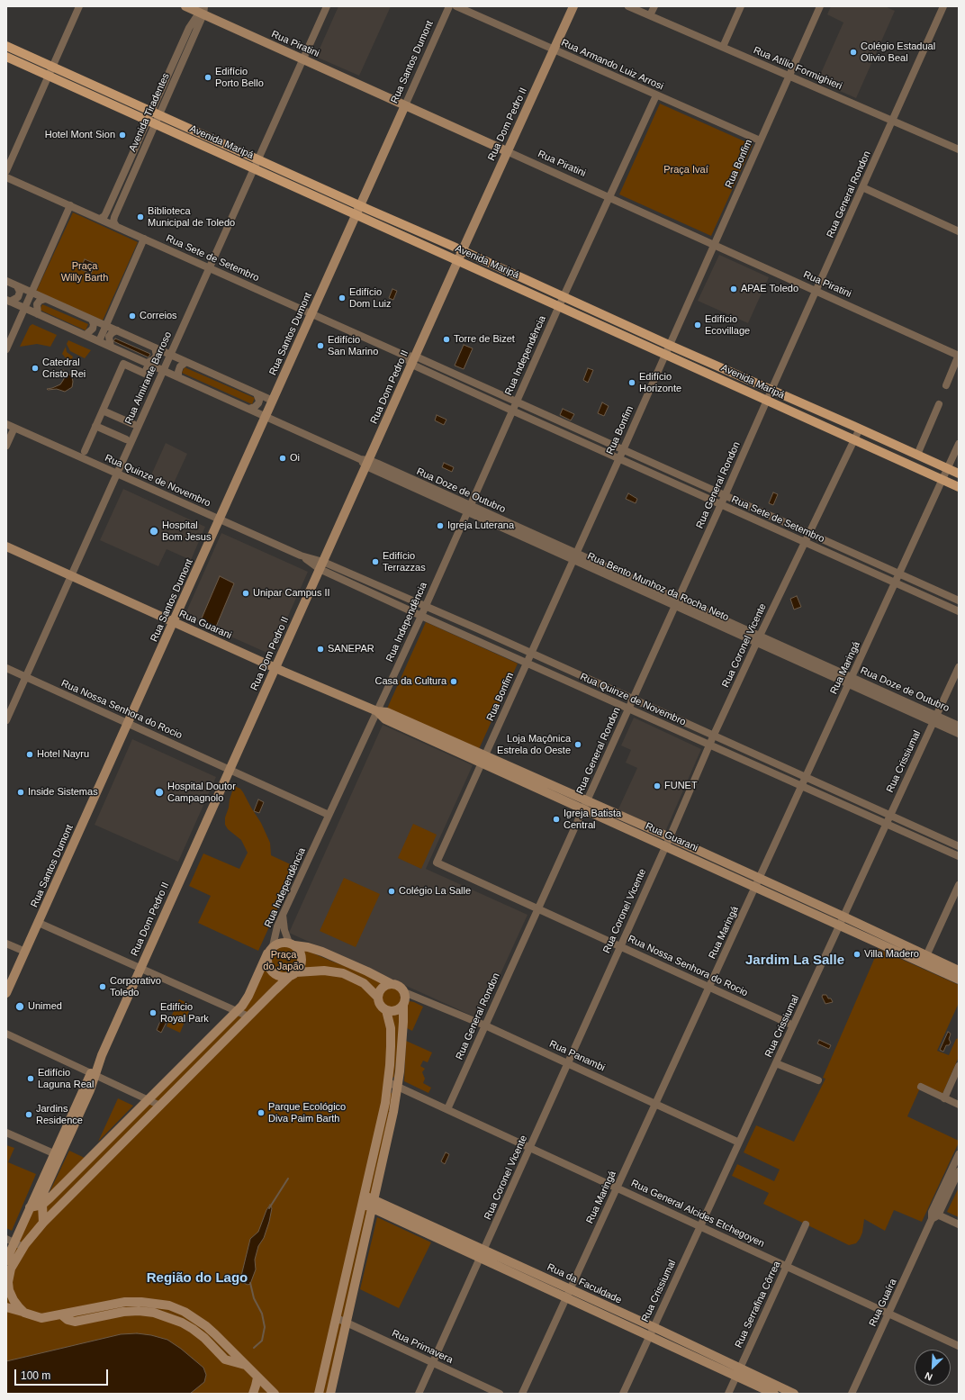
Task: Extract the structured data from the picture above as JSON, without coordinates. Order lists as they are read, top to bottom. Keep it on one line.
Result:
{"streets":{"main road":["Avenida Maripá"],"street":["Rua Piratini","Rua Santos Dumont","Rua Armando Luiz Arrosi","Rua Atílio Formighieri","Avenida Tiradentes","Rua Dom Pedro II","Rua Bonfim","Rua General Rondon","Rua Sete de Setembro","Rua Independência","Rua Almirante Barroso","Rua Quinze de Novembro","Rua Doze de Outubro","Rua Bento Munhoz da Rocha Neto","Rua Guarani","Rua Coronel Vicente","Rua Maringá","Rua Nossa Senhora do Rocio","Rua Crissiumal","Rua Panambi","Rua General Alcides Etchegoyen","Rua da Faculdade","Rua Guaíra","Rua Serrafina Côrrea","Rua Primavera"]},"crossings":[["Rua Piratini","Rua Santos Dumont"],["Rua Piratini","Avenida Tiradentes"],["Rua Piratini","Rua Dom Pedro II"],["Rua Piratini","Rua Bonfim"],["Rua Piratini","Rua General Rondon"],["Rua Piratini","Rua Almirante Barroso"],["Rua Santos Dumont","Avenida Maripá"],["Rua Santos Dumont","Rua Sete de Setembro"],["Rua Santos Dumont","Rua Quinze de Novembro"],["Rua Santos Dumont","Rua Doze de Outubro"],["Rua Santos Dumont","Rua Guarani"],["Rua Santos Dumont","Rua Nossa Senhora do Rocio"],["Rua Armando Luiz Arrosi","Rua Dom Pedro II"],["Rua Armando Luiz Arrosi","Rua Bonfim"],["Rua Atílio Formighieri","Rua Bonfim"],["Rua Atílio Formighieri","Rua General Rondon"],["Avenida Tiradentes","Avenida Maripá"],["Avenida Tiradentes","Rua Sete de Setembro"],["Rua Dom Pedro II","Avenida Maripá"],["Rua Dom Pedro II","Rua Sete de Setembro"],["Rua Dom Pedro II","Rua Quinze de Novembro"],["Rua Dom Pedro II","Rua Doze de Outubro"],["Rua Dom Pedro II","Rua Guarani"],["Rua Dom Pedro II","Rua Nossa Senhora do Rocio"],["Avenida Maripá","Rua Bonfim"],["Avenida Maripá","Rua General Rondon"],["Avenida Maripá","Rua Independência"],["Avenida Maripá","Rua Almirante Barroso"],["Avenida Maripá","Rua Coronel Vicente"],["Avenida Maripá","Rua Maringá"],["Rua Bonfim","Rua Sete de Setembro"],["Rua Bonfim","Rua Quinze de Novembro"],["Rua Bonfim","Rua Bento Munhoz da Rocha Neto"],["Rua Bonfim","Rua Guarani"],["Rua Bonfim","Rua Nossa Senhora do Rocio"],["Rua General Rondon","Rua Sete de Setembro"],["Rua General Rondon","Rua Quinze de Novembro"],["Rua General Rondon","Rua Bento Munhoz da Rocha Neto"],["Rua General Rondon","Rua Guarani"],["Rua General Rondon","Rua Nossa Senhora do Rocio"],["Rua General Rondon","Rua Panambi"],["Rua General Rondon","Rua General Alcides Etchegoyen"],["Rua Sete de Setembro","Rua Independência"],["Rua Sete de Setembro","Rua Almirante Barroso"],["Rua Sete de Setembro","Rua Coronel Vicente"],["Rua Sete de Setembro","Rua Maringá"],["Rua Independência","Rua Quinze de Novembro"],["Rua Independência","Rua Doze de Outubro"],["Rua Independência","Rua Bento Munhoz da Rocha Neto"],["Rua Independência","Rua Guarani"],["Rua Independência","Rua Nossa Senhora do Rocio"],["Rua Almirante Barroso","Rua Quinze de Novembro"],["Rua Almirante Barroso","Rua Doze de Outubro"],["Rua Almirante Barroso","Rua Guarani"],["Rua Almirante Barroso","Rua Nossa Senhora do Rocio"],["Rua Quinze de Novembro","Rua Coronel Vicente"],["Rua Quinze de Novembro","Rua Maringá"],["Rua Quinze de Novembro","Rua Crissiumal"],["Rua Doze de Outubro","Rua Bento Munhoz da Rocha Neto"],["Rua Doze de Outubro","Rua Crissiumal"],["Rua Bento Munhoz da Rocha Neto","Rua Coronel Vicente"],["Rua Bento Munhoz da Rocha Neto","Rua Maringá"],["Rua Bento Munhoz da Rocha Neto","Rua Crissiumal"],["Rua Guarani","Rua Coronel Vicente"],["Rua Guarani","Rua Maringá"],["Rua Guarani","Rua Crissiumal"],["Rua Coronel Vicente","Rua Nossa Senhora do Rocio"],["Rua Coronel Vicente","Rua Panambi"],["Rua Coronel Vicente","Rua General Alcides Etchegoyen"],["Rua Coronel Vicente","Rua da Faculdade"],["Rua Coronel Vicente","Rua Primavera"],["Rua Maringá","Rua Nossa Senhora do Rocio"],["Rua Maringá","Rua Panambi"],["Rua Maringá","Rua General Alcides Etchegoyen"],["Rua Maringá","Rua da Faculdade"],["Rua Nossa Senhora do Rocio","Rua Crissiumal"],["Rua Crissiumal","Rua Panambi"],["Rua Crissiumal","Rua General Alcides Etchegoyen"],["Rua Crissiumal","Rua da Faculdade"],["Rua General Alcides Etchegoyen","Rua Guaíra"],["Rua General Alcides Etchegoyen","Rua Serrafina Côrrea"],["Rua da Faculdade","Rua Serrafina Côrrea"]],"districts":["Jardim La Salle","Região do Lago"],"parks":["Praça Ivaí","Praça Willy Barth","Praça do Japão"],"places":["Colégio Estadual Olivio Beal","Edifício Porto Bello","Hotel Mont Sion","Biblioteca Municipal de Toledo","APAE Toledo","Edifício Dom Luiz","Correios","Edifício Ecovillage","Torre de Bizet","Edifício San Marino","Catedral Cristo Rei","Edifício Horizonte","Oi","Igreja Luterana","Hospital Bom Jesus","Edifício Terrazzas","Unipar Campus II","SANEPAR","Casa da Cultura","Loja Maçônica Estrela do Oeste","Hotel Nayru","FUNET","Inside Sistemas","Hospital Doutor Campagnolo","Igreja Batista Central","Colégio La Salle","Villa Madero","Corporativo Toledo","Unimed","Edifício Royal Park","Edifício Laguna Real","Parque Ecológico Diva Paim Barth","Jardins Residence"],"scale_bar":"100 m","north":"bottom left"}
